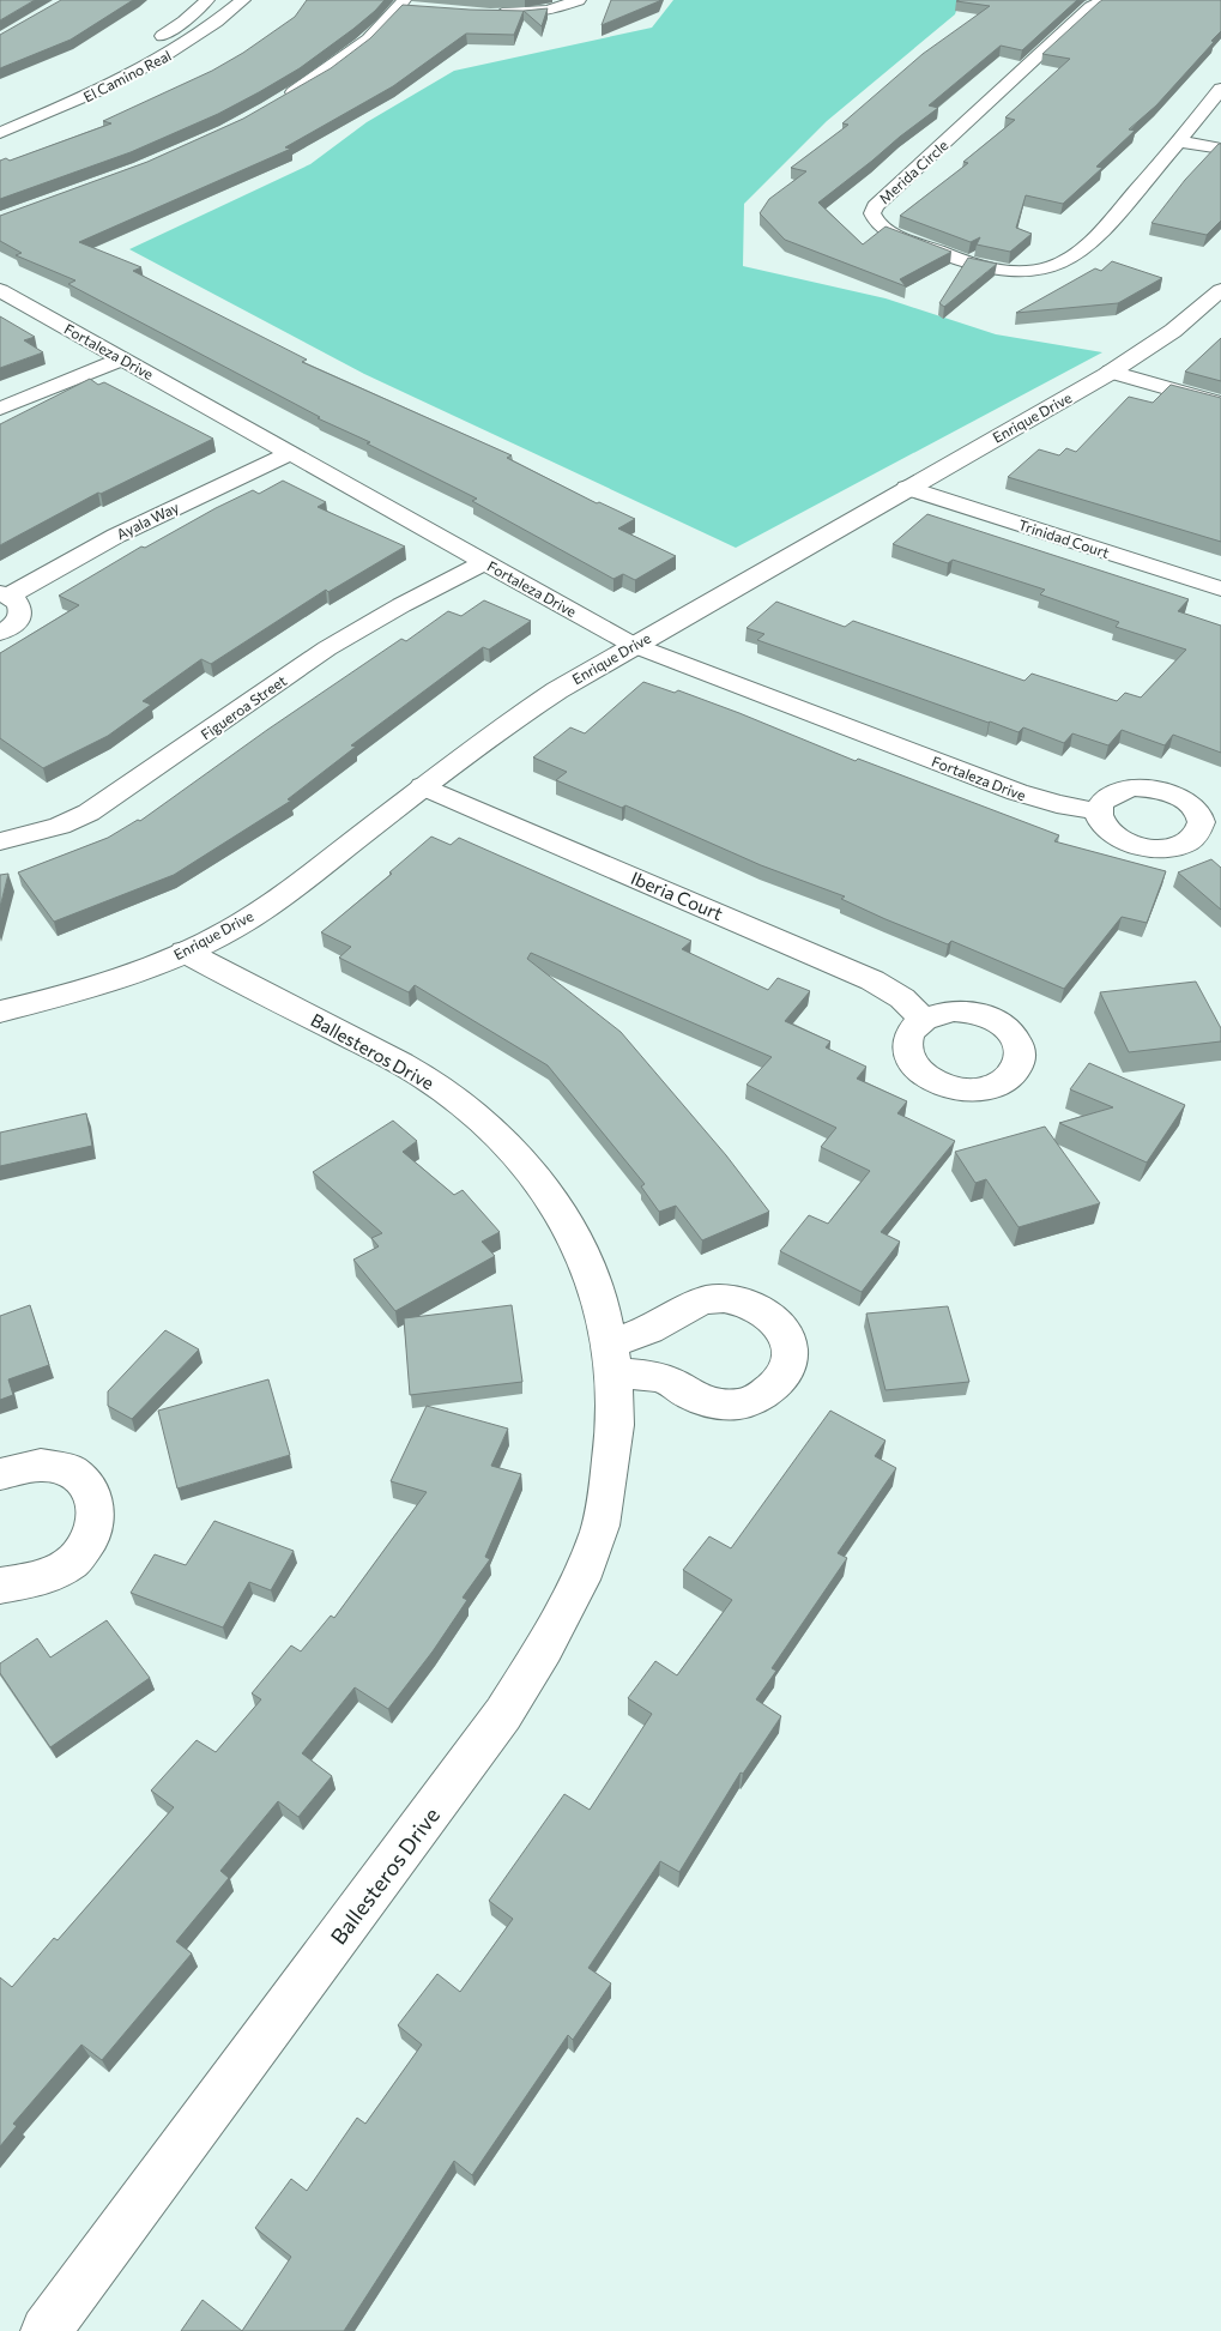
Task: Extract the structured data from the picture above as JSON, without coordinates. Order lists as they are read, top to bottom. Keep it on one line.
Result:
{"streets":{"street":["El Camino Real","Merida Circle","Fortaleza Drive","Enrique Drive","Ayala Way","Trinidad Court","Figueroa Street","Iberia Court","Ballesteros Drive"]},"crossings":[["Fortaleza Drive","Enrique Drive"],["Fortaleza Drive","Ayala Way"],["Fortaleza Drive","Figueroa Street"],["Enrique Drive","Trinidad Court"],["Enrique Drive","Iberia Court"],["Enrique Drive","Ballesteros Drive"]]}
